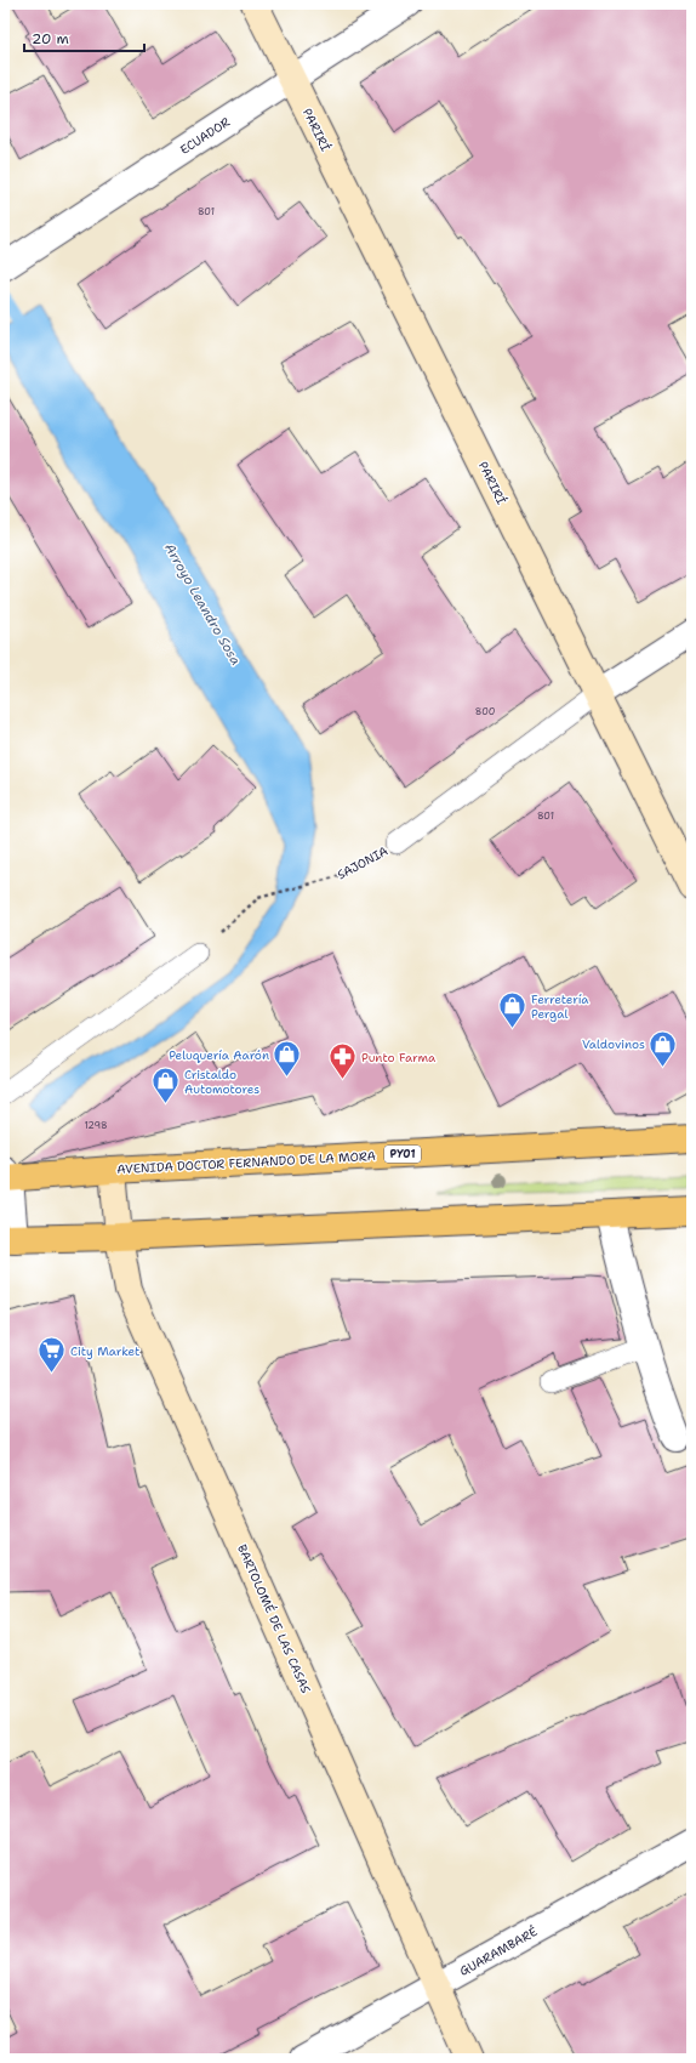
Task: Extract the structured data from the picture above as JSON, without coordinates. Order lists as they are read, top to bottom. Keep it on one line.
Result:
{"streets":{"highway":["PY01","AVENIDA DOCTOR FERNANDO DE LA MORA"],"main road":["PARIRÍ","BARTOLOMÉ DE LAS CASAS"],"street":["ECUADOR","SAJONIA","GUARAMBARÉ"]},"crossings":[["PARIRÍ","ECUADOR"],["PARIRÍ","SAJONIA"],["AVENIDA DOCTOR FERNANDO DE LA MORA","BARTOLOMÉ DE LAS CASAS"],["BARTOLOMÉ DE LAS CASAS","GUARAMBARÉ"]],"water":["Arroyo Leandro Sosa"],"places":{"shop":["Ferretería Pergal","Valdovinos","Peluquería Aarón","Cristaldo Automotores"],"pharmacy":["Punto Farma"],"supermarket":["City Market"]},"house_numbers":["801","800","801","1298"],"scale_bar":"20 m"}
